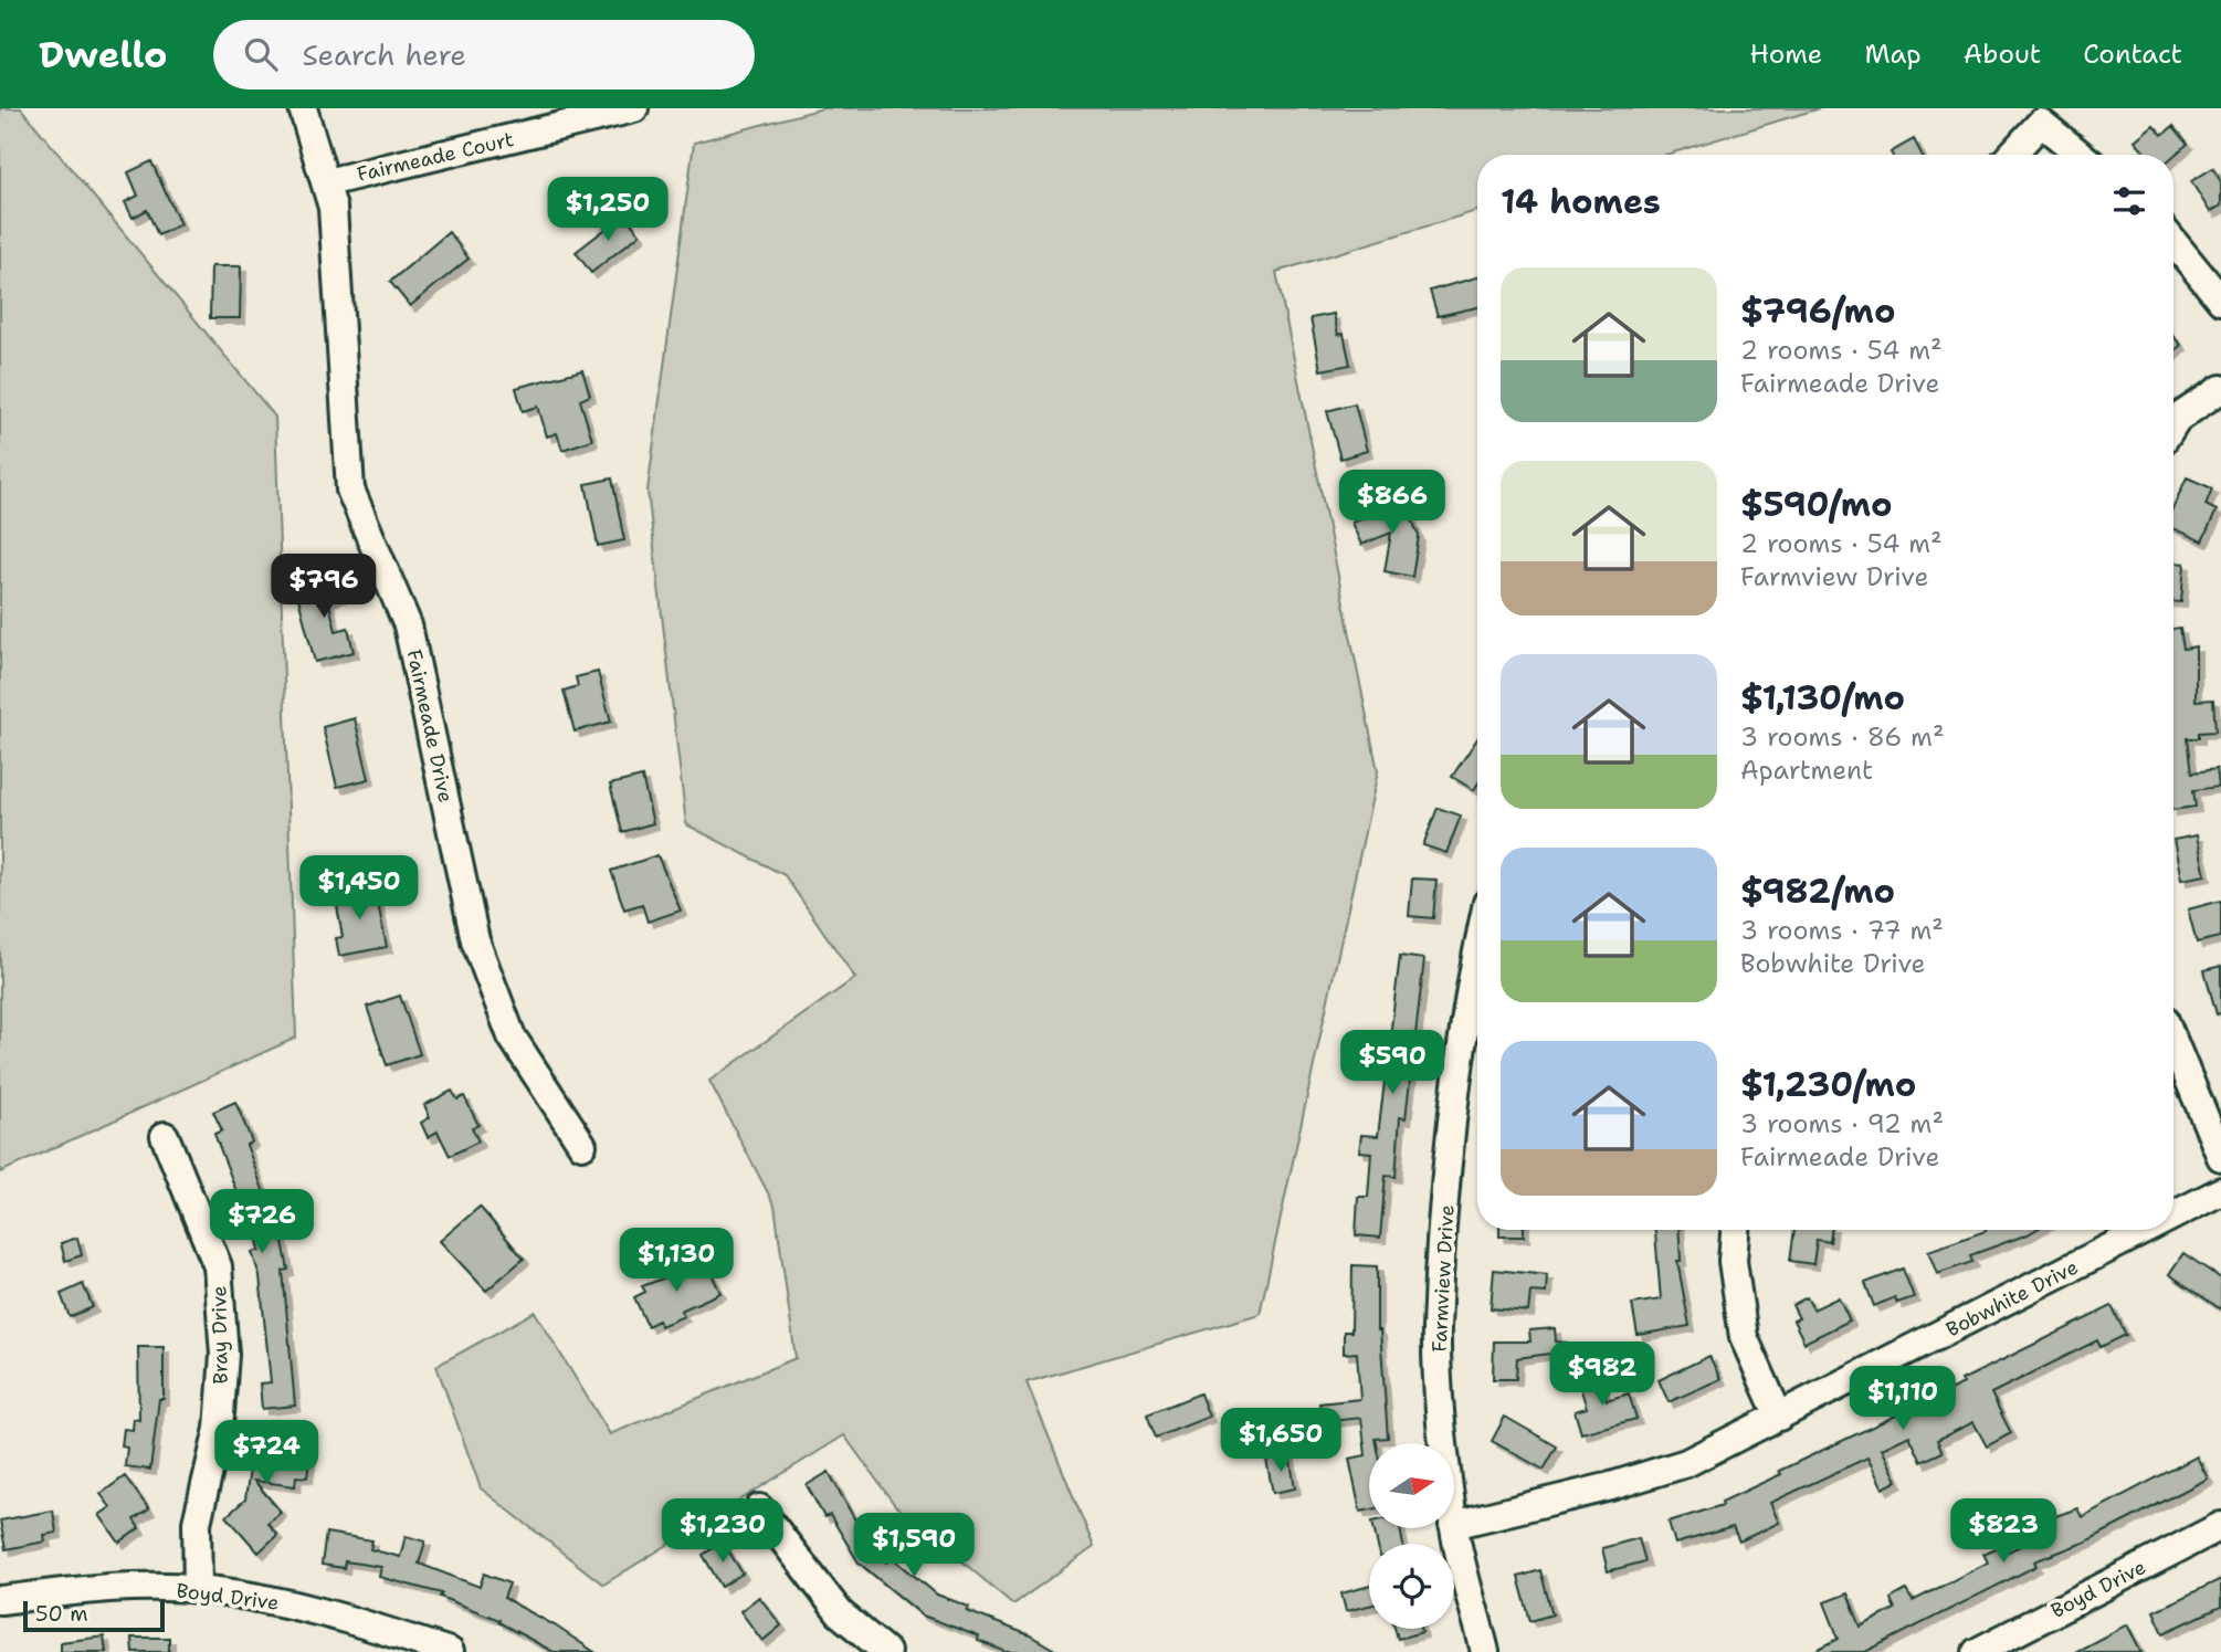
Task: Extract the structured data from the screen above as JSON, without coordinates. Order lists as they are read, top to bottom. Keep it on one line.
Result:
{"streets":{"street":["Fairmeade Court","Fairmeade Drive","Farmview Drive","Bobwhite Drive","Bray Drive","Boyd Drive"]},"crossings":[["Fairmeade Court","Fairmeade Drive"],["Bray Drive","Boyd Drive"]],"scale_bar":"50 m","north":"right","page":{"header":"Dwello","search":"Search here","nav":["Home","Map","About","Contact"],"heading":"14 homes","price":["$1,250","$866","$796","$1,450","$590","$726","$1,130","$982","$1,110","$1,650","$724","$1,230","$823","$1,590"],"list":[{"name":"$796/mo","note":"2 rooms · 54 m² · Fairmeade Drive"},{"name":"$590/mo","note":"2 rooms · 54 m² · Farmview Drive"},{"name":"$1,130/mo","note":"3 rooms · 86 m² · Apartment"},{"name":"$982/mo","note":"3 rooms · 77 m² · Bobwhite Drive"},{"name":"$1,230/mo","note":"3 rooms · 92 m² · Fairmeade Drive"}],"scale":"50 m"}}
